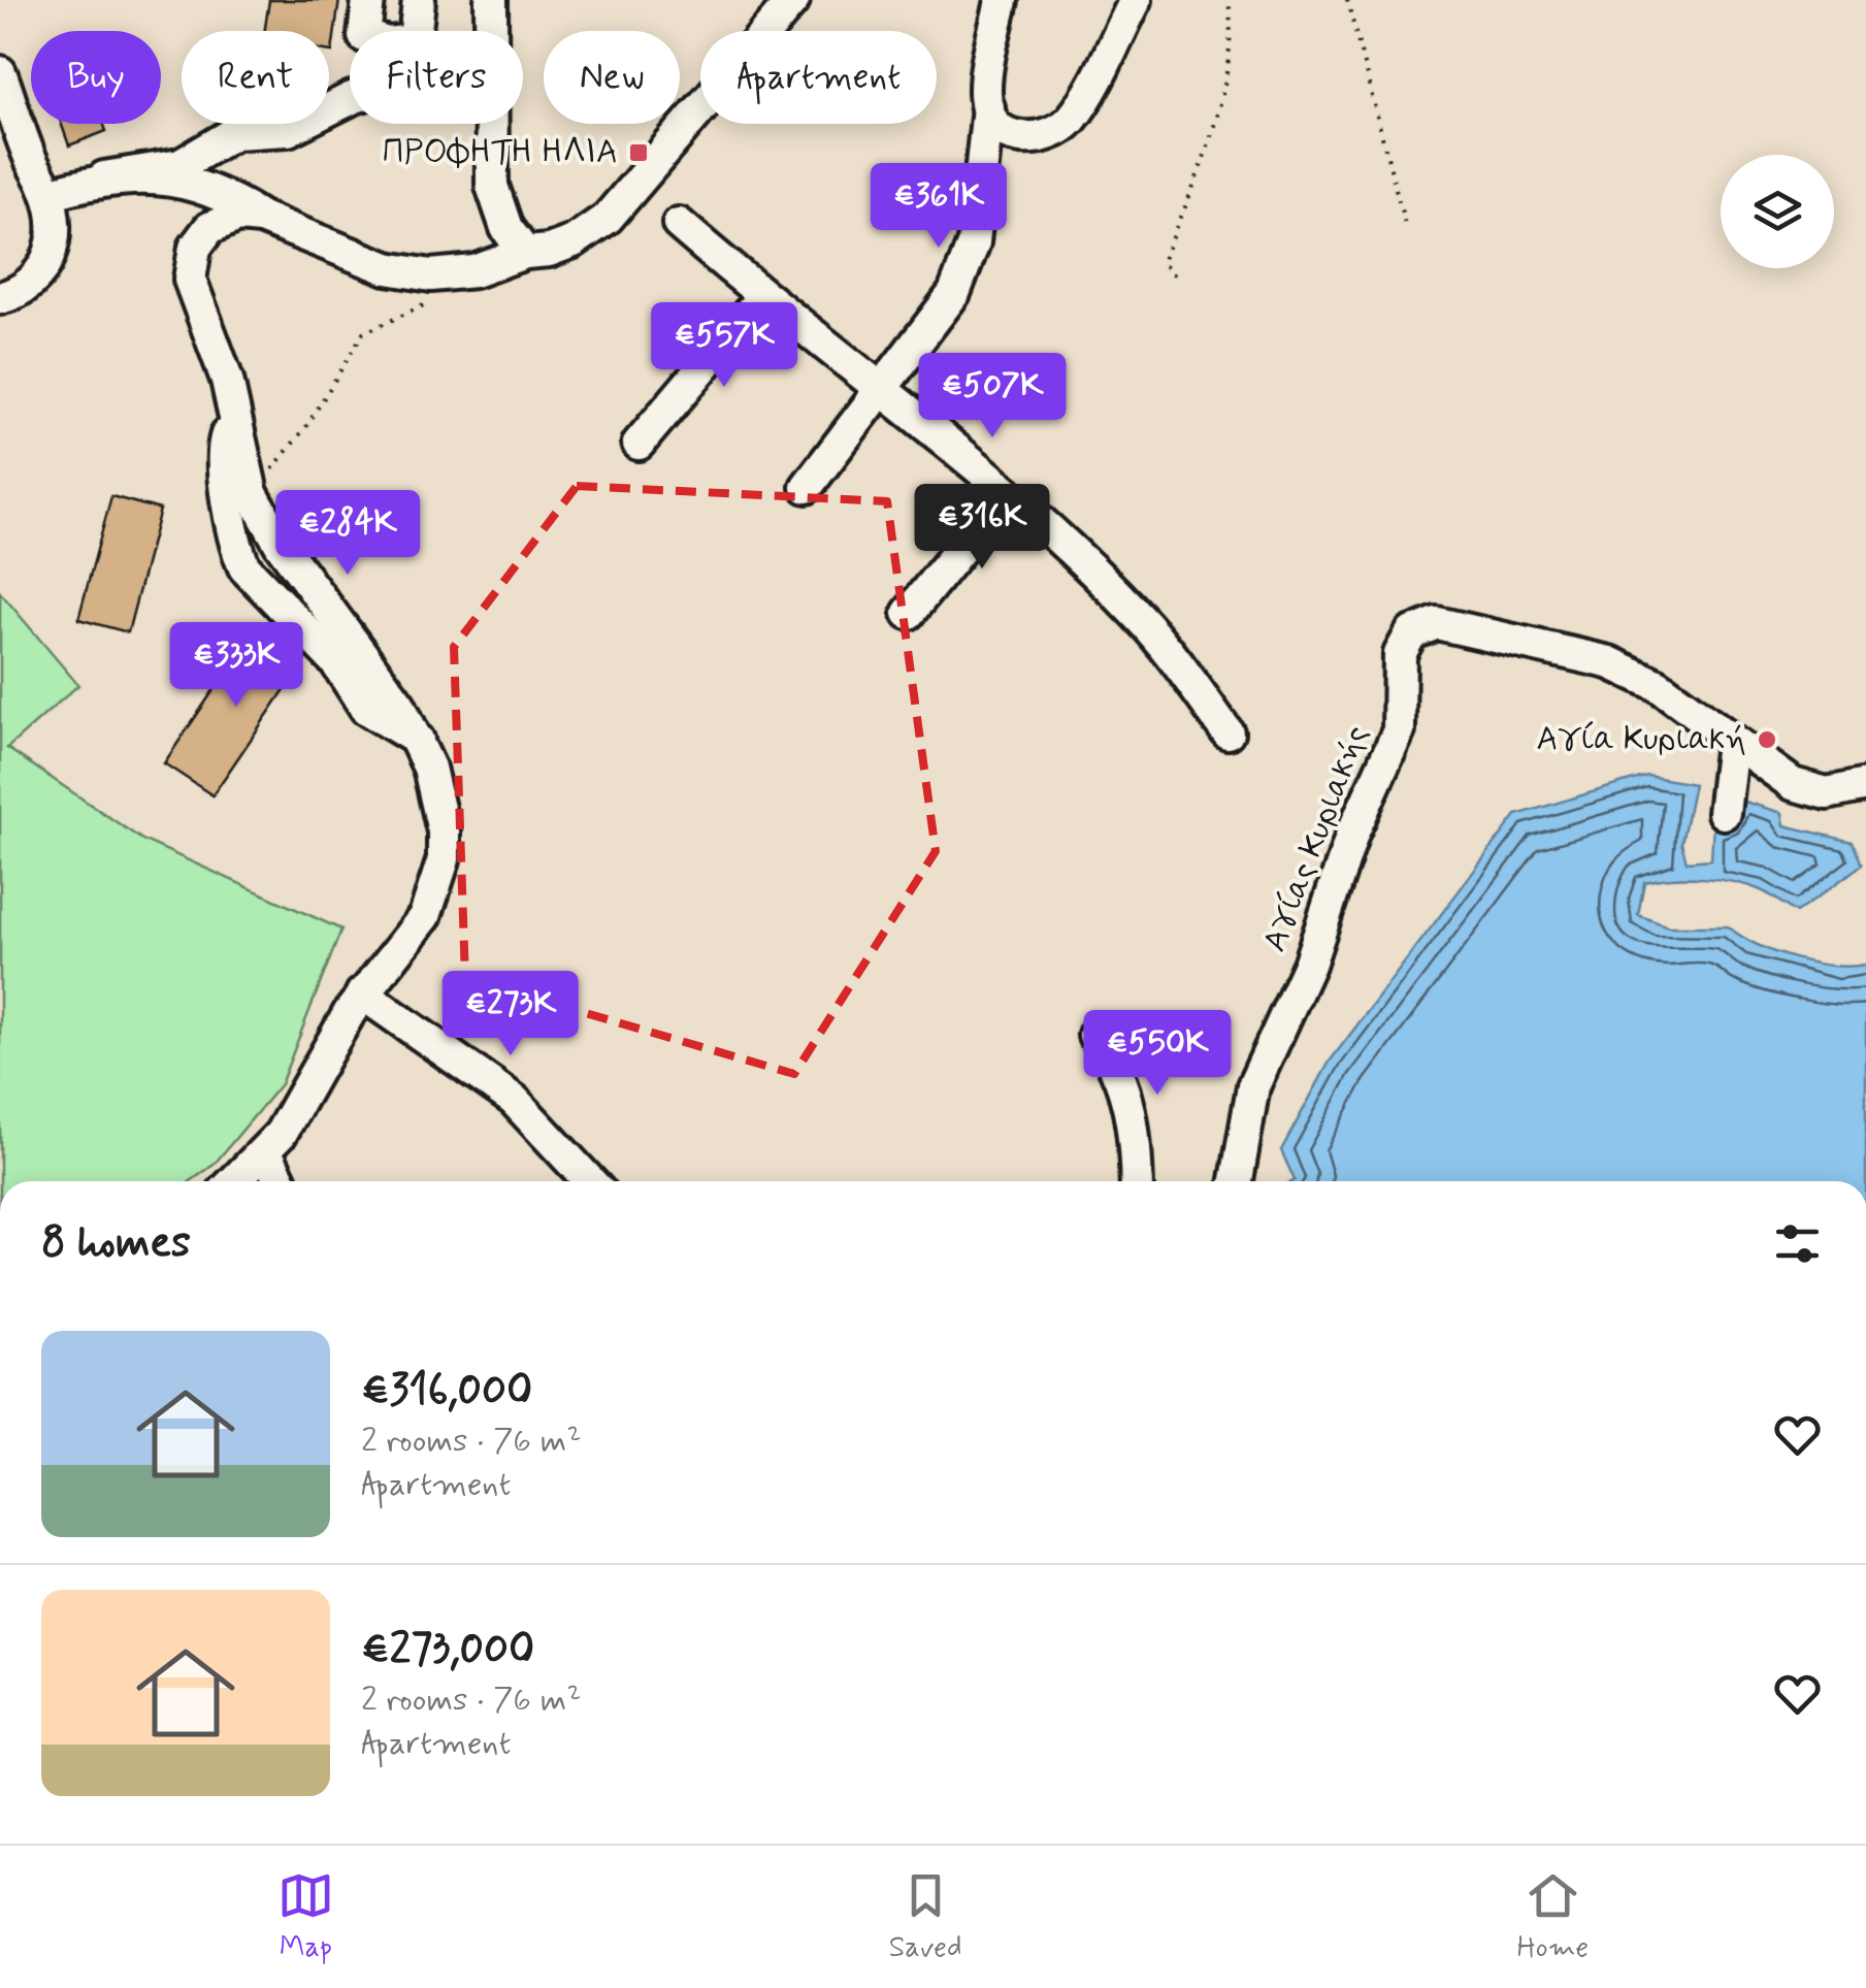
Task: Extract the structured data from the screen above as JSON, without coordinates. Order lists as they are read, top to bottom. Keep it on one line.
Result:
{"streets":{"street":["Αγίας Κυριακής"]},"places":{"transit":["ΠΡΟΦΗΤΗ ΗΛΙΑ"],"other":["Αγία Κυριακή"]},"page":{"chip":["Buy","Rent","Filters","New","Apartment"],"price":["€361K","€557K","€507K","€316K","€284K","€333K","€273K","€550K"],"heading":"8 homes","list":[{"name":"€316,000","note":"2 rooms · 76 m² · Apartment"},{"name":"€273,000","note":"2 rooms · 76 m² · Apartment"}],"tabs":["Map","Saved","Home"]}}
